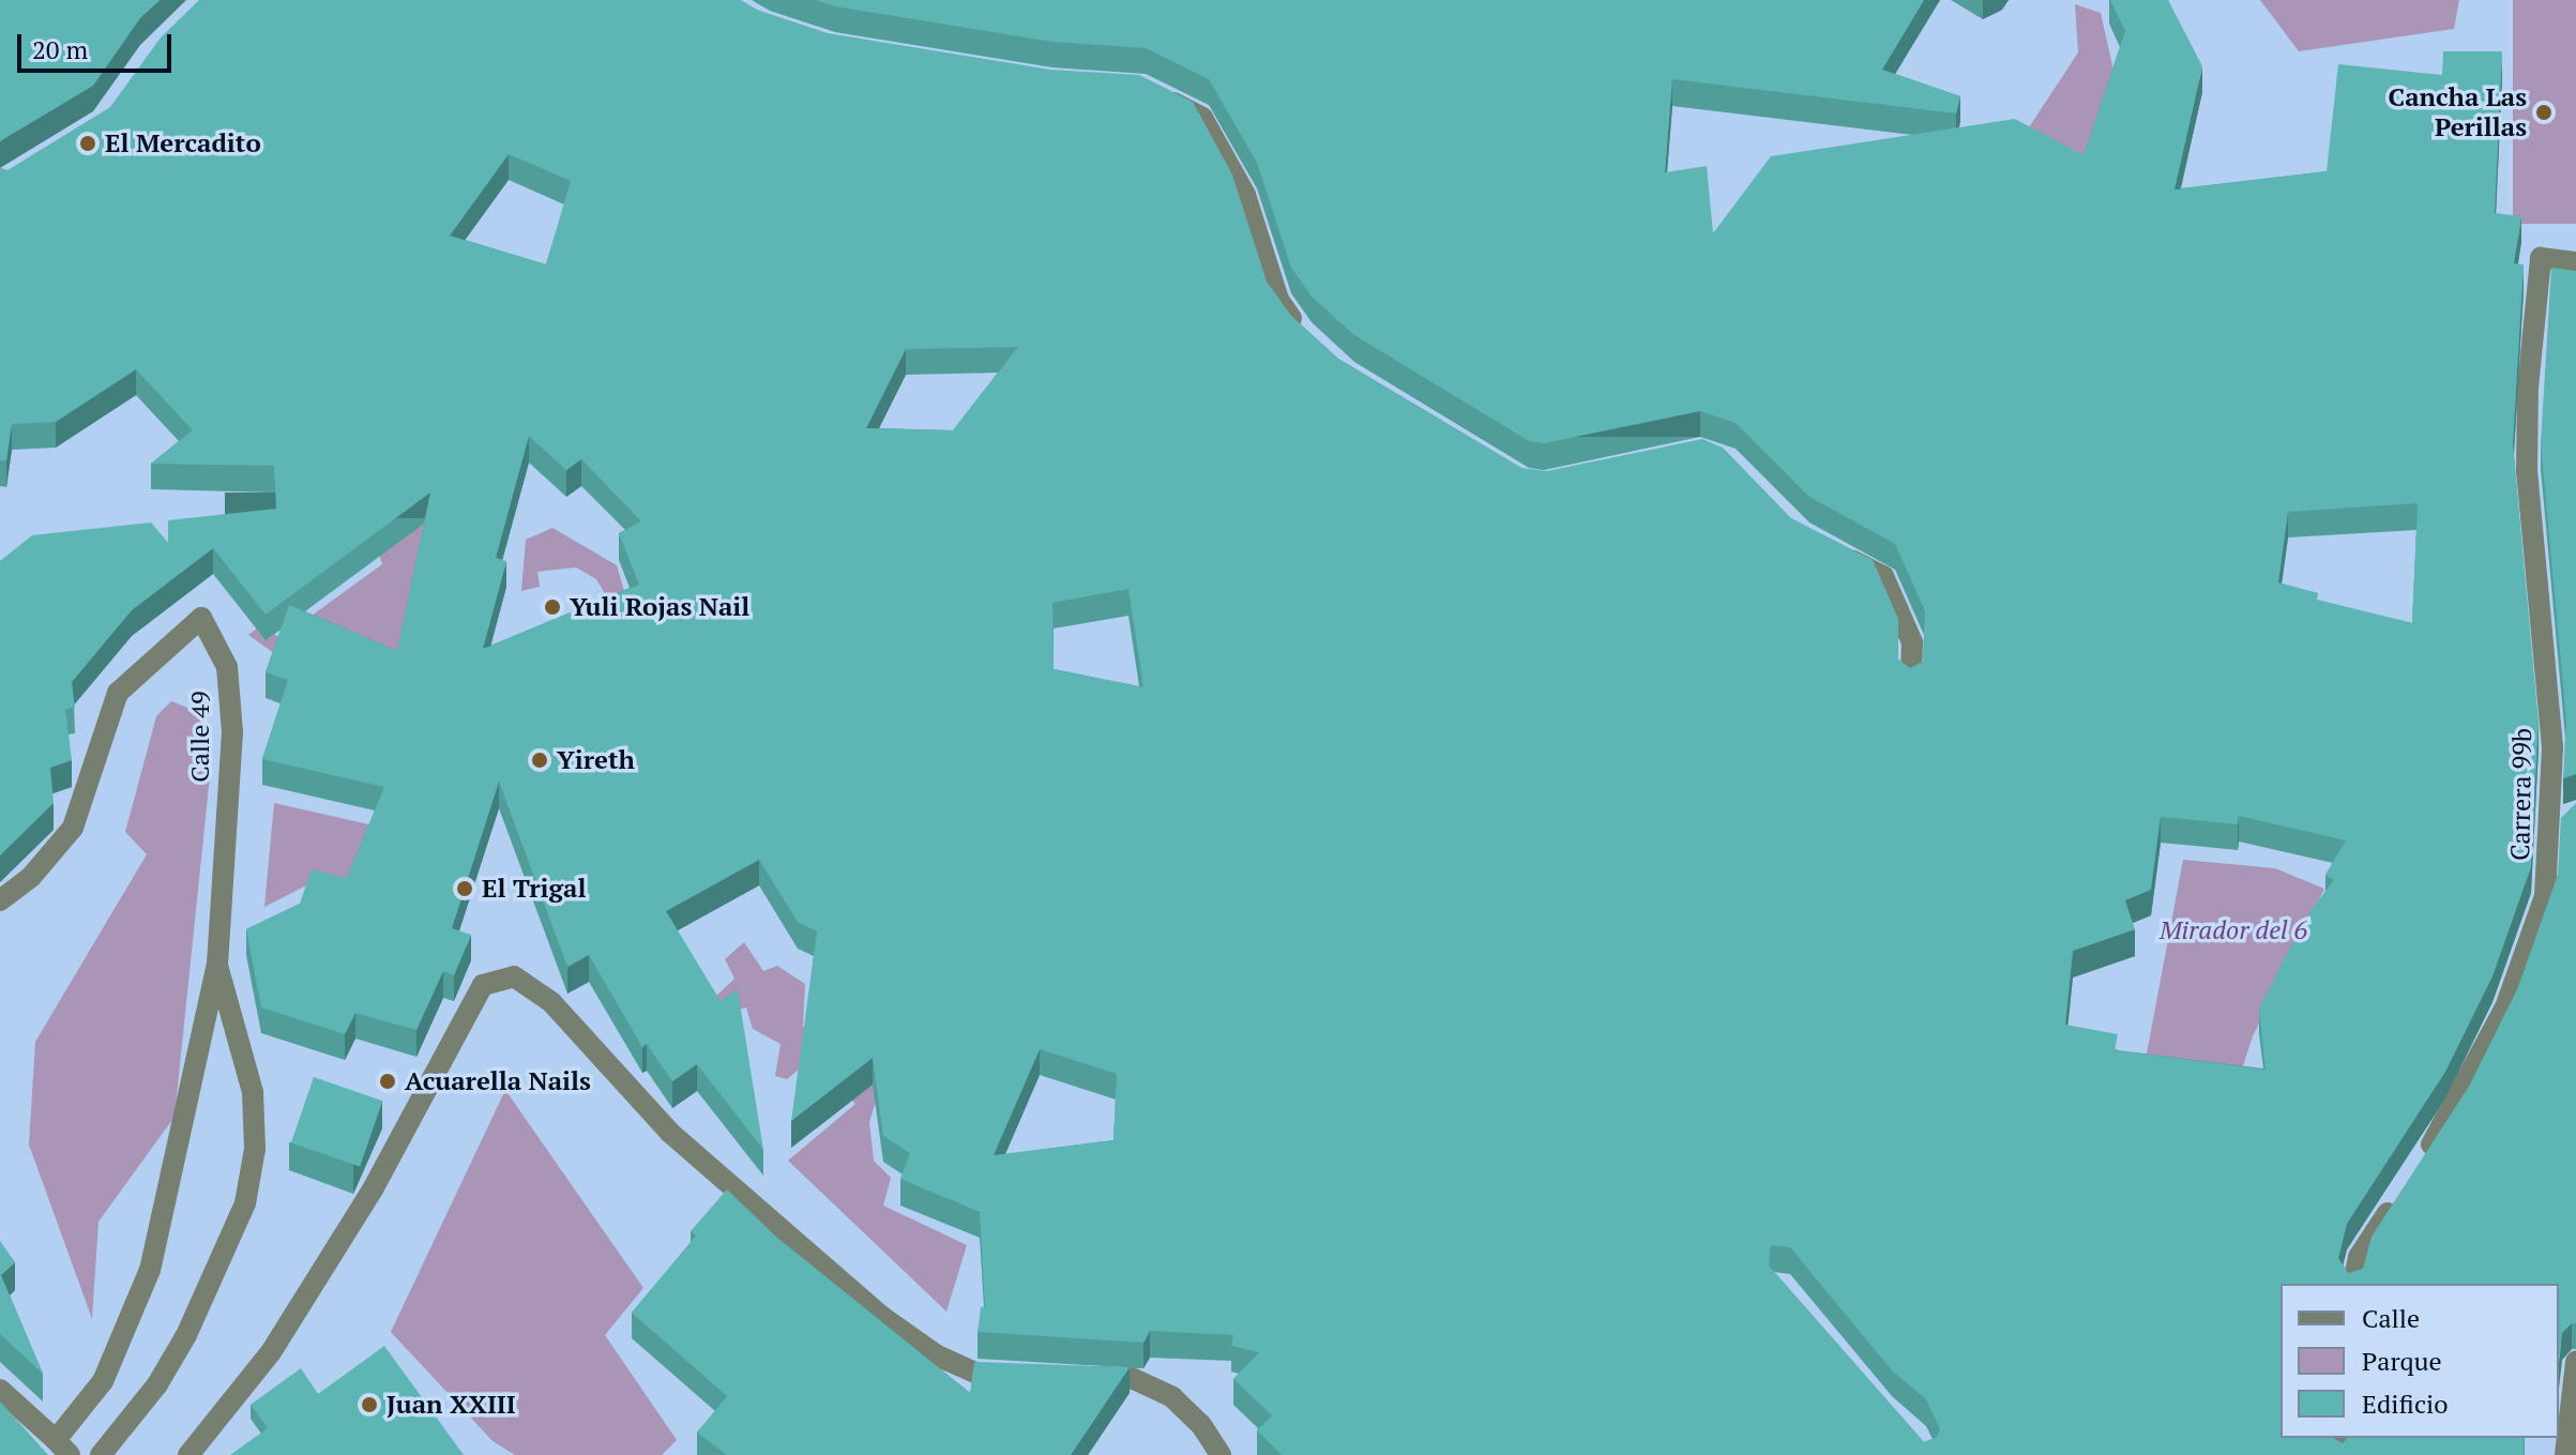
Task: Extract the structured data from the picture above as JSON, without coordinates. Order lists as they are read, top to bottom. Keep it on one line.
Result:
{"streets":{"street":["Calle 49","Carrera 99b"]},"parks":["Mirador del 6"],"places":["Cancha Las Perillas","El Mercadito","Yuli Rojas Nail","Yireth","El Trigal","Acuarella Nails","Juan XXIII"],"legend":["Calle","Parque","Edificio"],"scale_bar":"20 m"}
